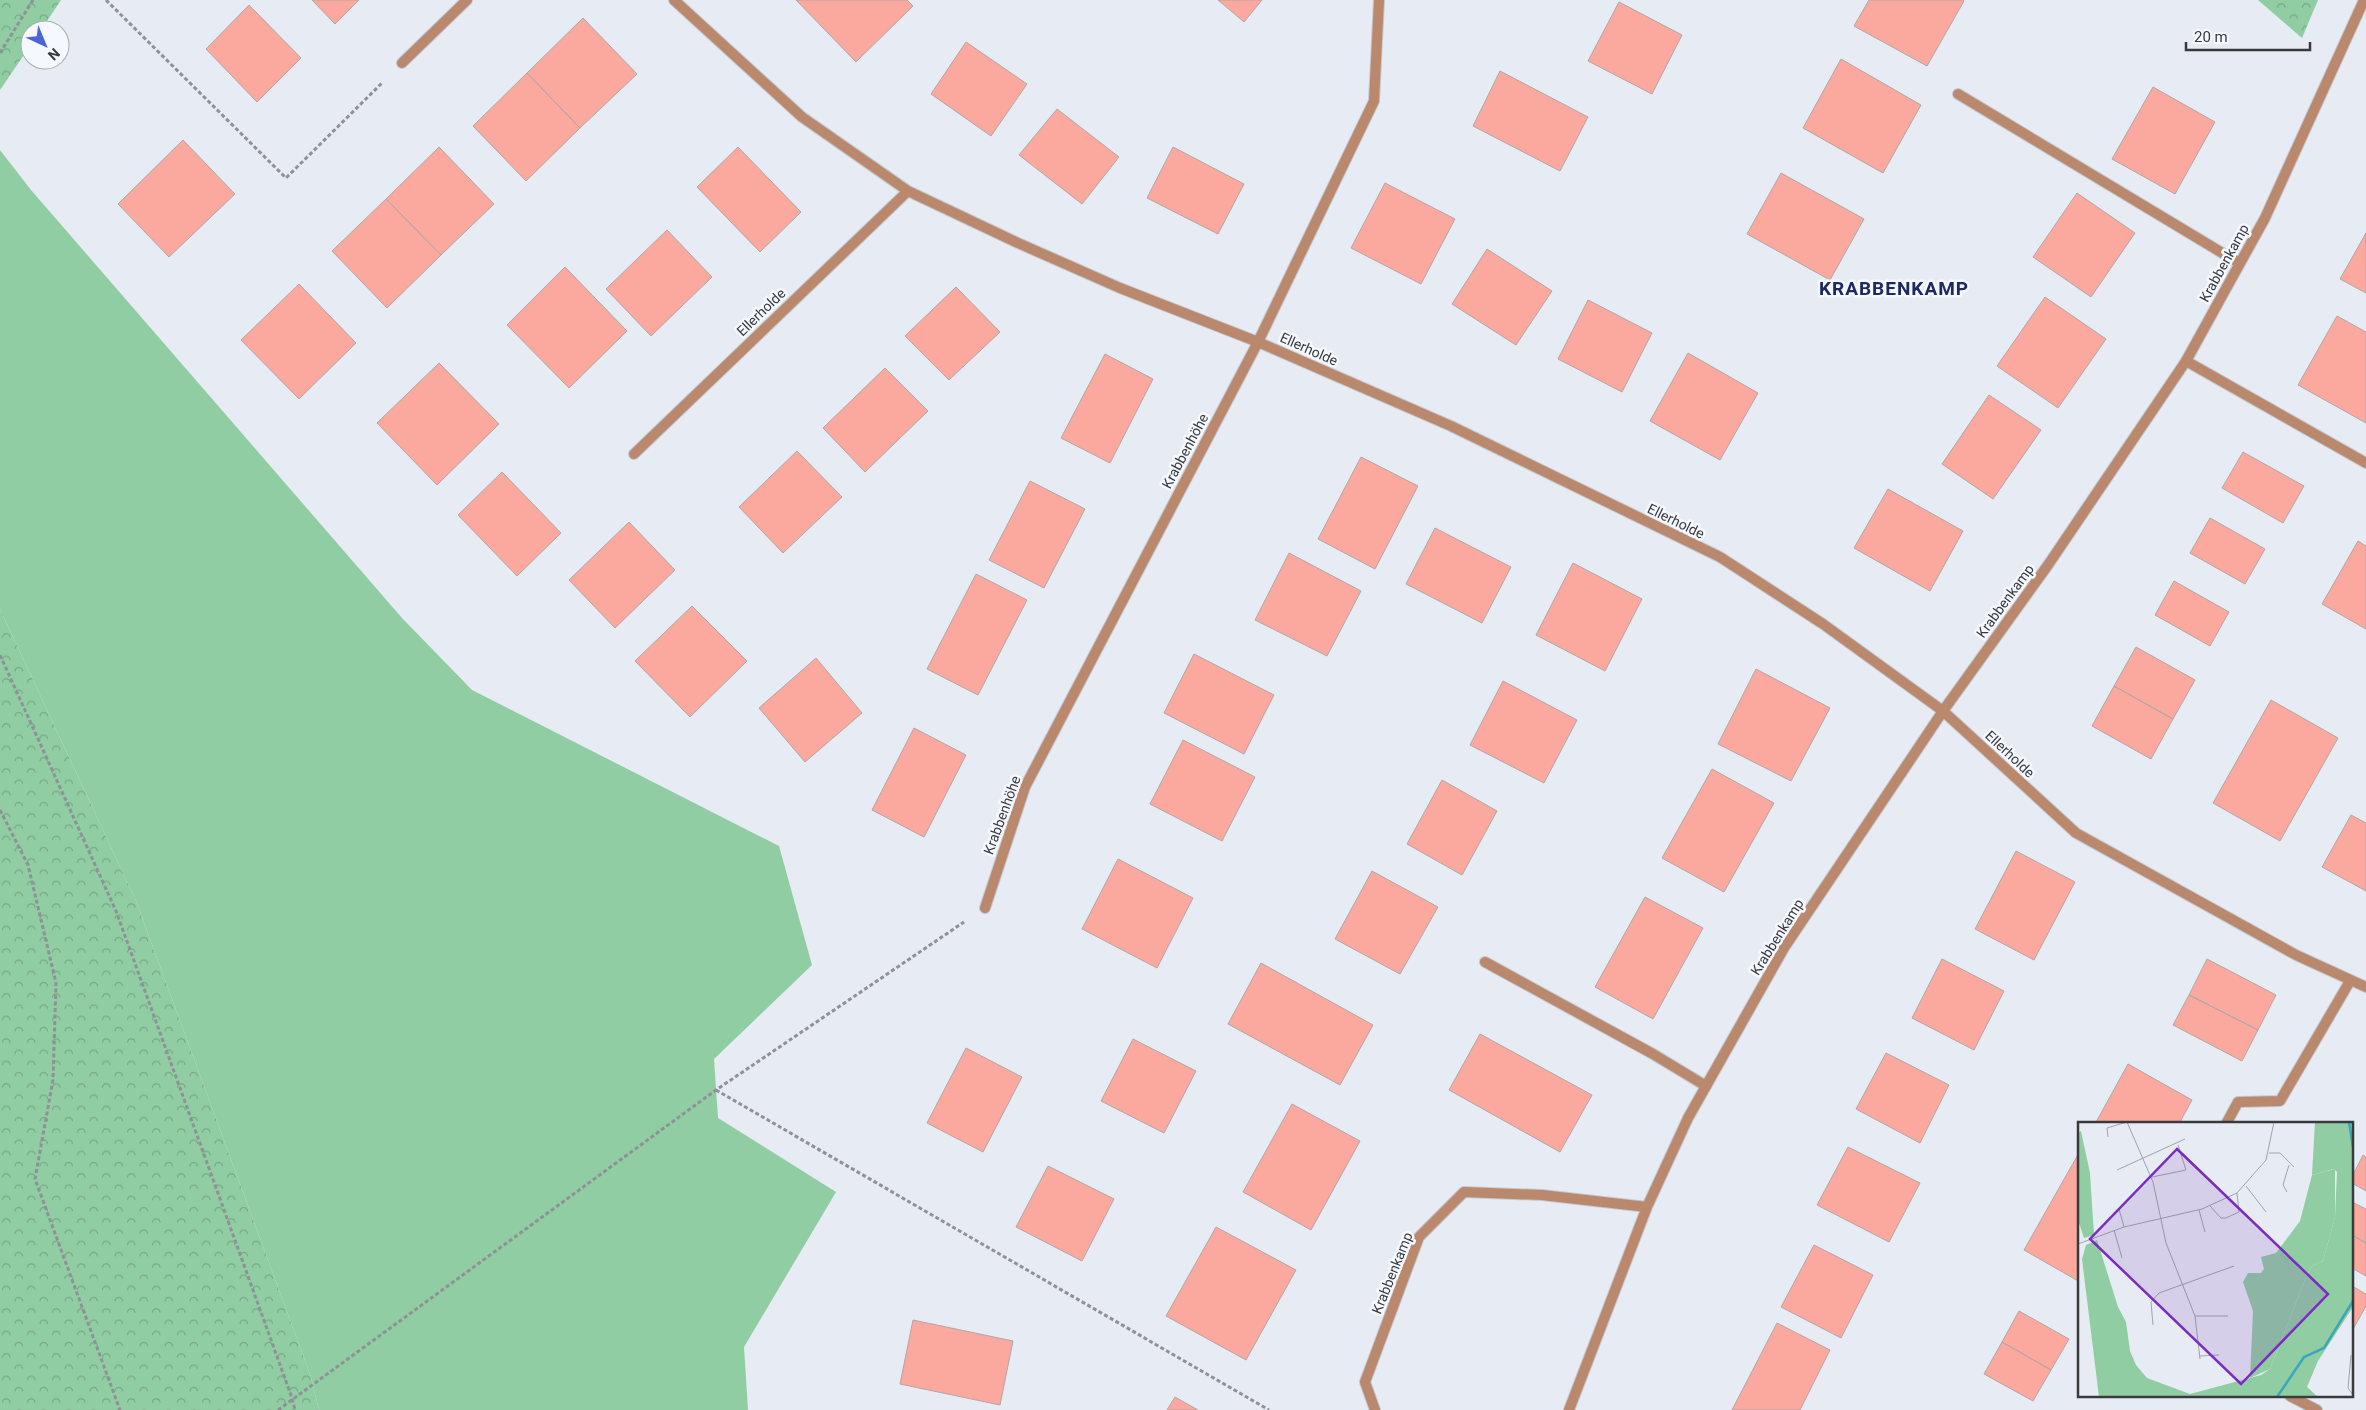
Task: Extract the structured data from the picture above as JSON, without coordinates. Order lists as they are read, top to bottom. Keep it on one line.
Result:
{"streets":{"street":["Krabbenkamp","Ellerholde","Krabbenhöhe"]},"crossings":[["Krabbenkamp","Ellerholde"],["Ellerholde","Krabbenhöhe"]],"districts":["KRABBENKAMP"],"scale_bar":"20 m","north":"bottom right"}
